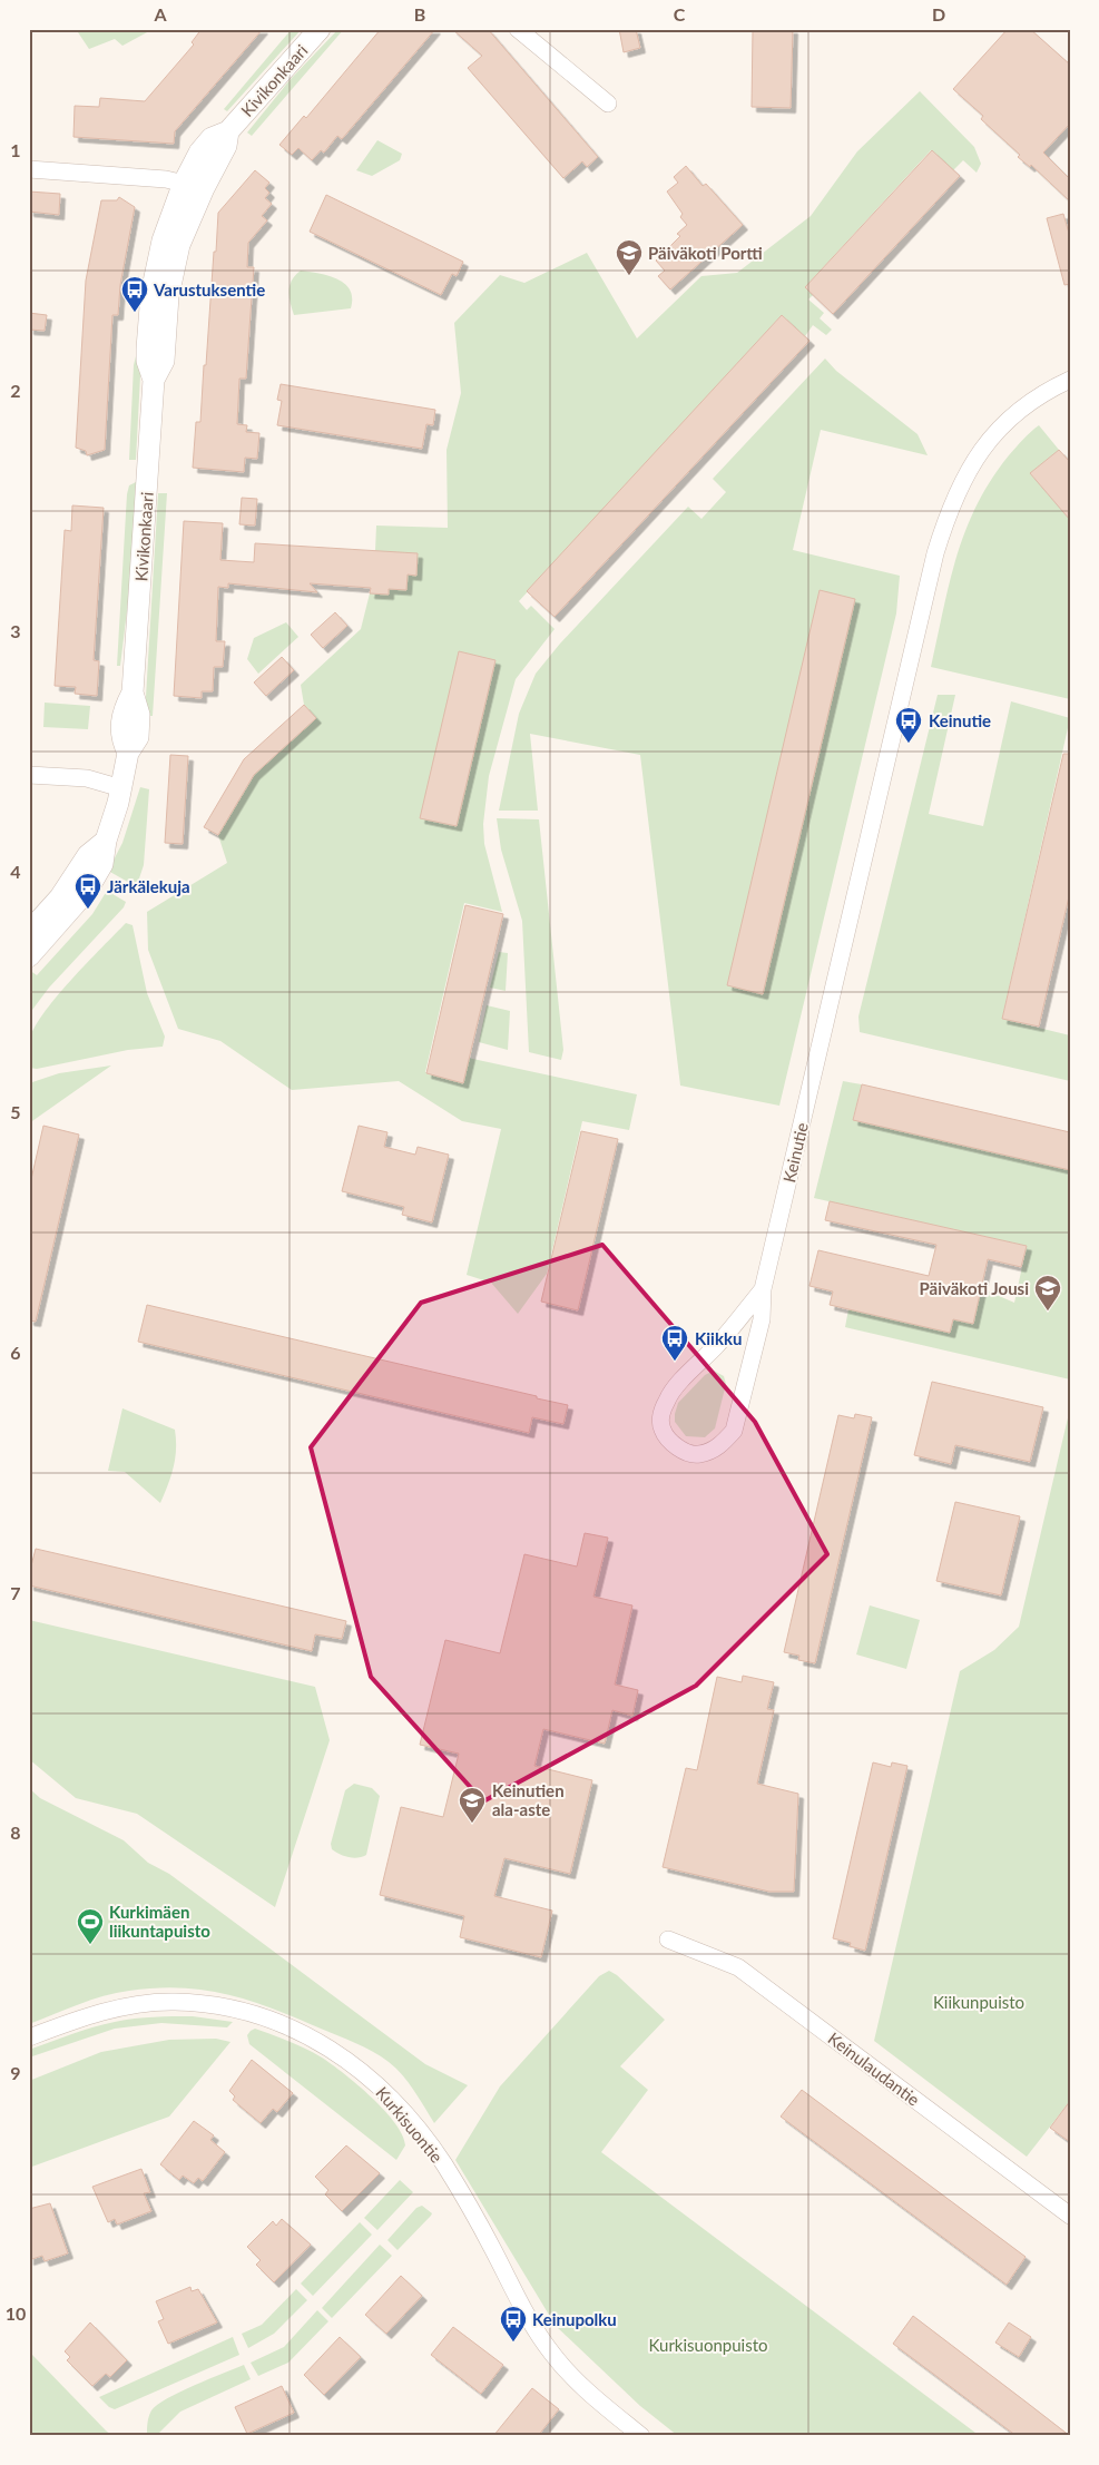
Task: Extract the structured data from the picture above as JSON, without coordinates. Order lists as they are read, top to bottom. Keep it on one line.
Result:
{"streets":{"street":["Kivikonkaari","Keinutie","Keinulaudantie","Kurkisuontie"]},"parks":["Kiikunpuisto","Kurkisuonpuisto"],"places":{"school or university":["Päiväkoti Portti","Päiväkoti Jousi","Keinutien ala-aste"],"bus stop":["Varustuksentie","Keinutie","Järkälekuja","Kiikku","Keinupolku"],"sports":["Kurkimäen liikuntapuisto"]},"grid":{"columns":["A","B","C","D"],"rows":["1","2","3","4","5","6","7","8","9","10"]}}
